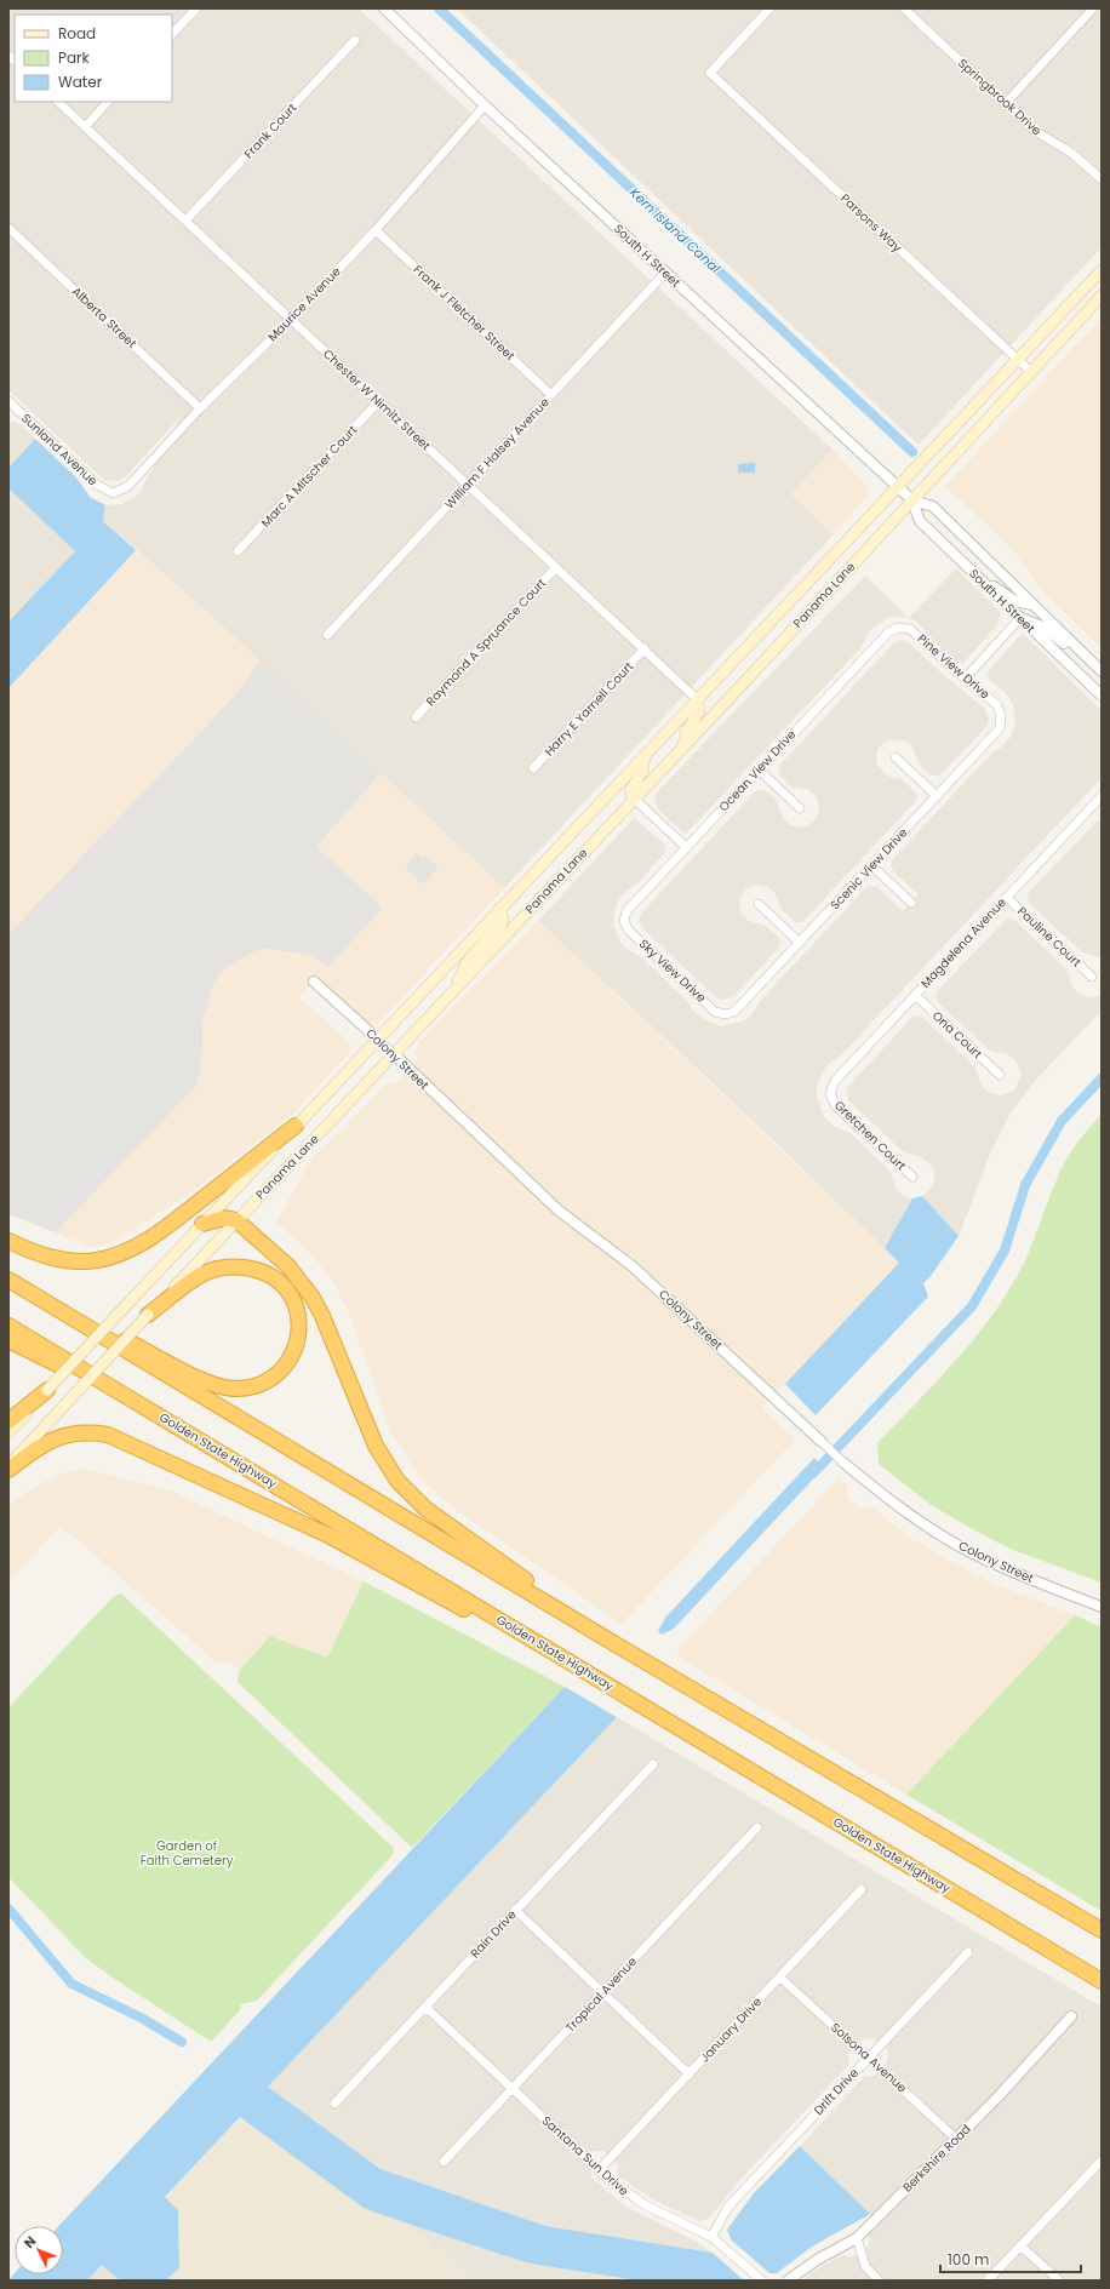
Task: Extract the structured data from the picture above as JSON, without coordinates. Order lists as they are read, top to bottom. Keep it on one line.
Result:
{"streets":{"highway":["Golden State Highway"],"main road":["Panama Lane"],"street":["Springbrook Drive","Frank Court","Parsons Way","South H Street","Maurice Avenue","Frank J Fletcher Street","Alberta Street","Chester W Nimitz Street","Sunland Avenue","William F Halsey Avenue","Marc A Mitscher Court","Raymond A Spruance Court","Pine View Drive","Harry E Yarnell Court","Ocean View Drive","Scenic View Drive","Pauline Court","Magdelena Avenue","Sky View Drive","Ona Court","Colony Street","Gretchen Court","Rain Drive","Tropical Avenue","January Drive","Solsona Avenue","Drift Drive","Santana Sun Drive","Berkshire Road"]},"crossings":[["Frank Court","Chester W Nimitz Street"],["Parsons Way","Panama Lane"],["South H Street","Maurice Avenue"],["South H Street","William F Halsey Avenue"],["South H Street","Panama Lane"],["Maurice Avenue","Frank J Fletcher Street"],["Maurice Avenue","Alberta Street"],["Maurice Avenue","Chester W Nimitz Street"],["Maurice Avenue","Sunland Avenue"],["Frank J Fletcher Street","William F Halsey Avenue"],["Chester W Nimitz Street","William F Halsey Avenue"],["Chester W Nimitz Street","Marc A Mitscher Court"],["Chester W Nimitz Street","Panama Lane"],["Chester W Nimitz Street","Raymond A Spruance Court"],["Chester W Nimitz Street","Harry E Yarnell Court"],["Panama Lane","Colony Street"],["Pine View Drive","Ocean View Drive"],["Pine View Drive","Scenic View Drive"],["Ocean View Drive","Sky View Drive"],["Scenic View Drive","Sky View Drive"],["Pauline Court","Magdelena Avenue"],["Magdelena Avenue","Ona Court"],["Magdelena Avenue","Gretchen Court"],["Rain Drive","Santana Sun Drive"],["Tropical Avenue","Santana Sun Drive"],["January Drive","Solsona Avenue"],["January Drive","Santana Sun Drive"],["Solsona Avenue","Drift Drive"],["Solsona Avenue","Berkshire Road"],["Drift Drive","Santana Sun Drive"]],"water":["Kern Island Canal"],"parks":["Garden of Faith Cemetery"],"legend":["Road","Park","Water"],"scale_bar":"100 m","north":"top left"}
